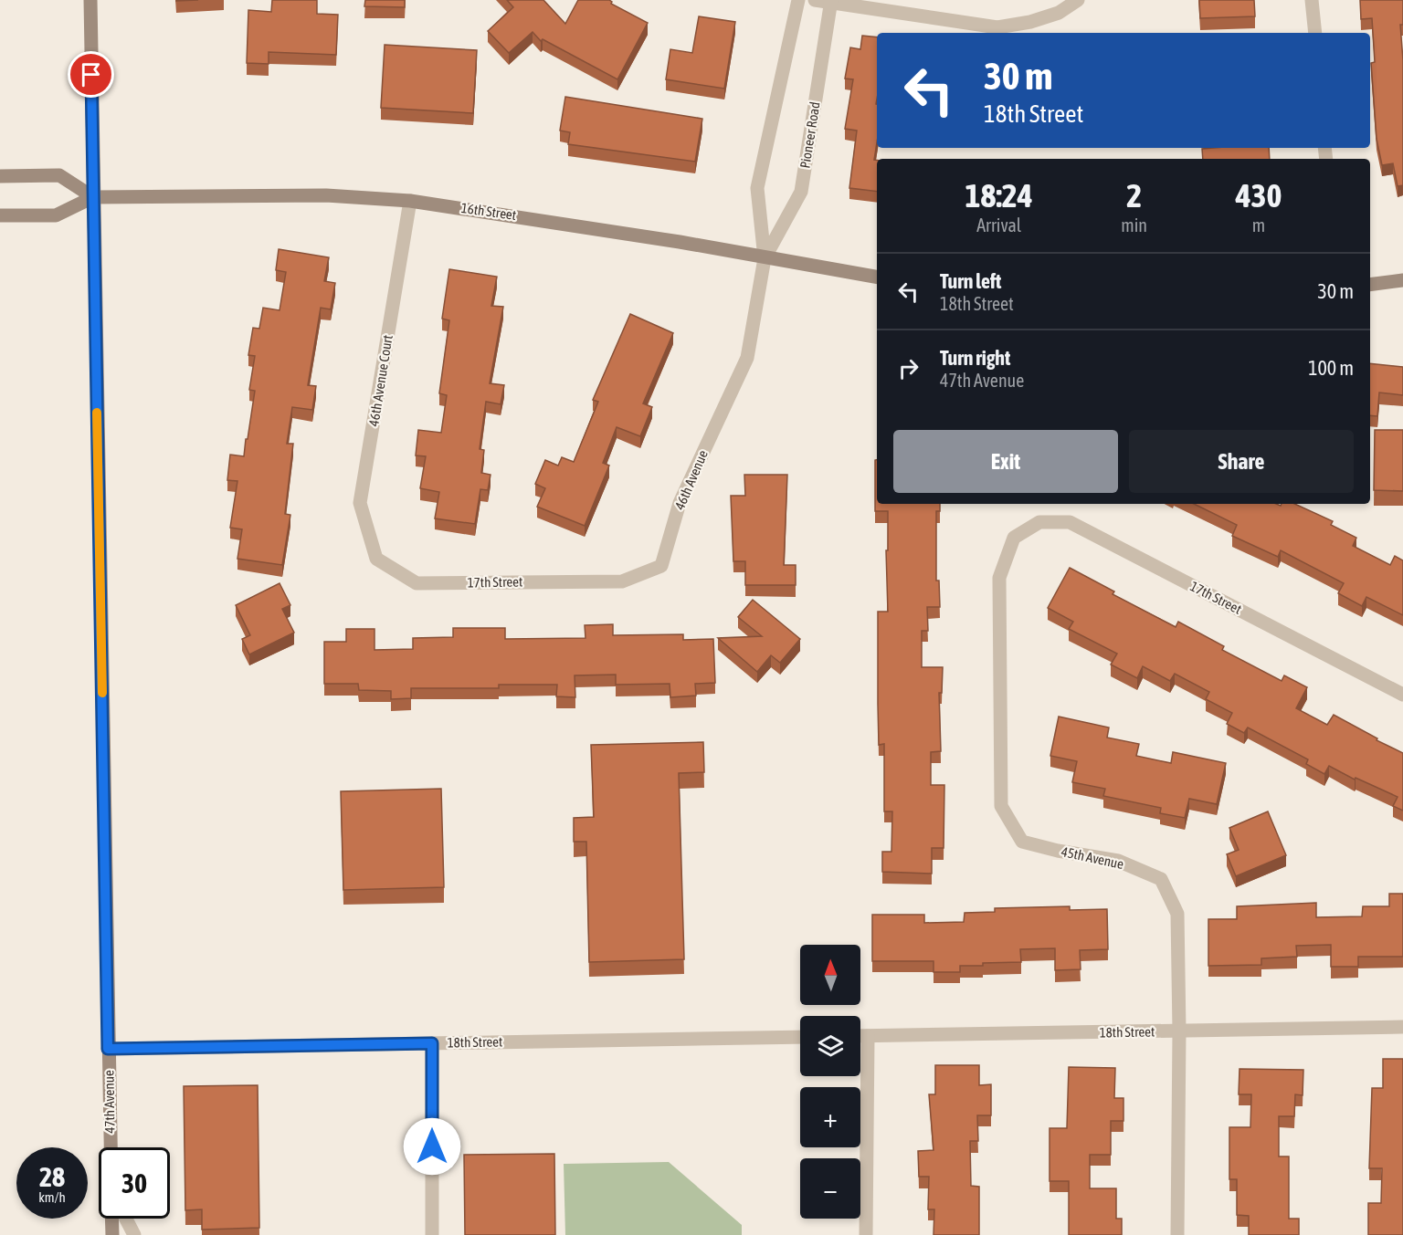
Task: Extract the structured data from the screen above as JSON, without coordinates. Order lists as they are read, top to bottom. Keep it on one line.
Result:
{"streets":{"main road":["16th Street","47th Avenue"],"street":["Pioneer Road","46th Avenue Court","46th Avenue","17th Street","45th Avenue","18th Street"]},"crossings":[["Pioneer Road","16th Street"],["Pioneer Road","46th Avenue"],["16th Street","46th Avenue Court"],["16th Street","47th Avenue"],["46th Avenue Court","17th Street"],["46th Avenue","17th Street"],["17th Street","45th Avenue"],["45th Avenue","18th Street"],["18th Street","47th Avenue"]],"north":"top","page":{"turn":["30 m","18th Street"],"eta":["18:24","Arrival","2","min","430","m"],"list":[{"name":"Turn left","note":"18th Street","value":"30 m"},{"name":"Turn right","note":"47th Avenue","value":"100 m"}],"buttons":["Exit","Share"],"map_buttons":["+","−"],"speed":"28 km/h","limit":"30"}}
